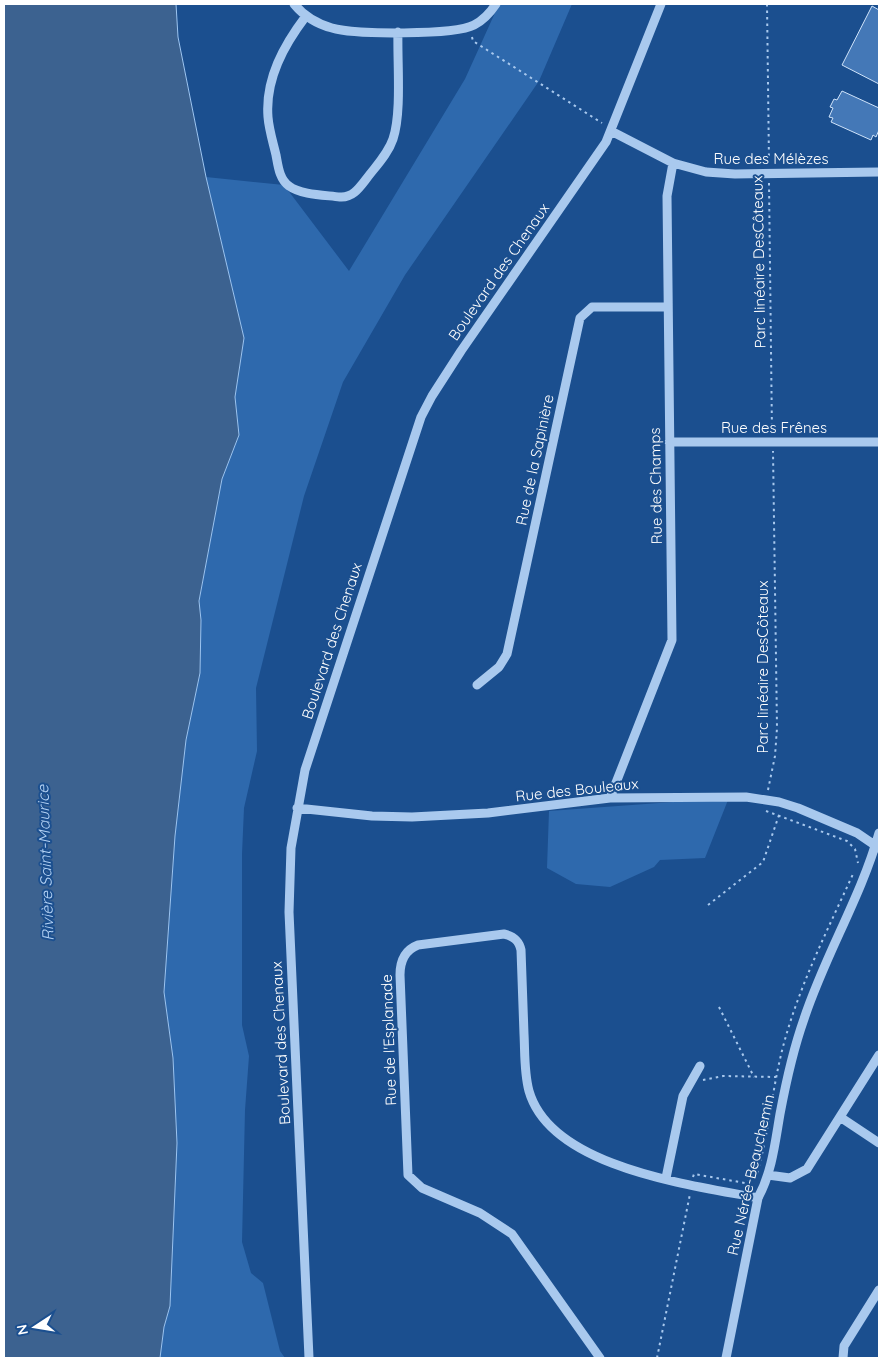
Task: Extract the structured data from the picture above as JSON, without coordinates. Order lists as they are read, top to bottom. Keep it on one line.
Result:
{"streets":{"street":["Rue des Mélèzes","Boulevard des Chenaux","Rue des Frênes","Rue de la Sapinière","Rue des Champs","Rue des Bouleaux","Rue de l'Esplanade","Rue Nérée-Beauchemin"],"path":["Parc linéaire DesCôteaux"]},"crossings":[["Rue des Mélèzes","Parc linéaire DesCôteaux"],["Rue des Mélèzes","Boulevard des Chenaux"],["Rue des Mélèzes","Rue des Champs"],["Parc linéaire DesCôteaux","Rue des Frênes"],["Parc linéaire DesCôteaux","Rue des Bouleaux"],["Boulevard des Chenaux","Rue des Bouleaux"],["Rue des Frênes","Rue des Champs"],["Rue de la Sapinière","Rue des Champs"],["Rue des Champs","Rue des Bouleaux"],["Rue des Bouleaux","Rue Nérée-Beauchemin"],["Rue de l'Esplanade","Rue Nérée-Beauchemin"]],"water":["Rivière Saint-Maurice"],"north":"left"}
